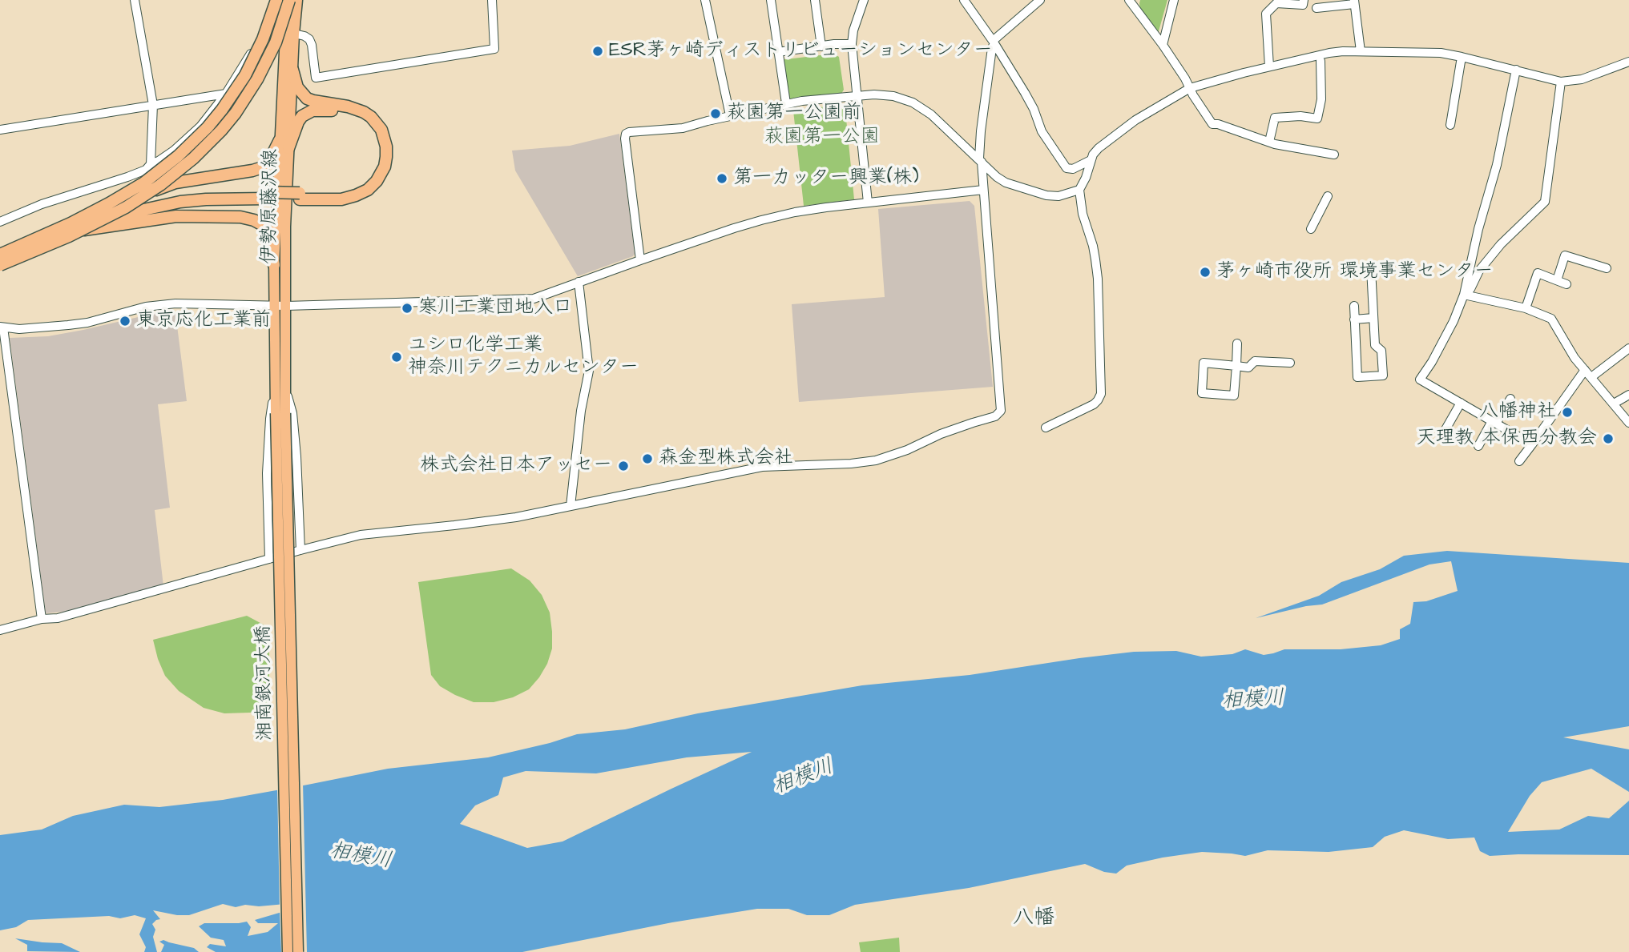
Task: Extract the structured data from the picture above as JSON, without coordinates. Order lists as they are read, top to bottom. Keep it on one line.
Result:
{"streets":{"main road":["伊勢原藤沢線","湘南銀河大橋"]},"crossings":[["伊勢原藤沢線","湘南銀河大橋"]],"districts":["八幡"],"water":["相模川"],"parks":["萩園第一公園"],"places":["ESR茅ヶ崎ディストリビューションセンター","萩園第一公園前","第一カッター興業(株)","茅ヶ崎市役所 環境事業センター","寒川工業団地入口","東京応化工業前","ユシロ化学工業 神奈川テクニカルセンター","八幡神社","天理教 本保西分教会","森金型株式会社","株式会社日本アッセー"]}
